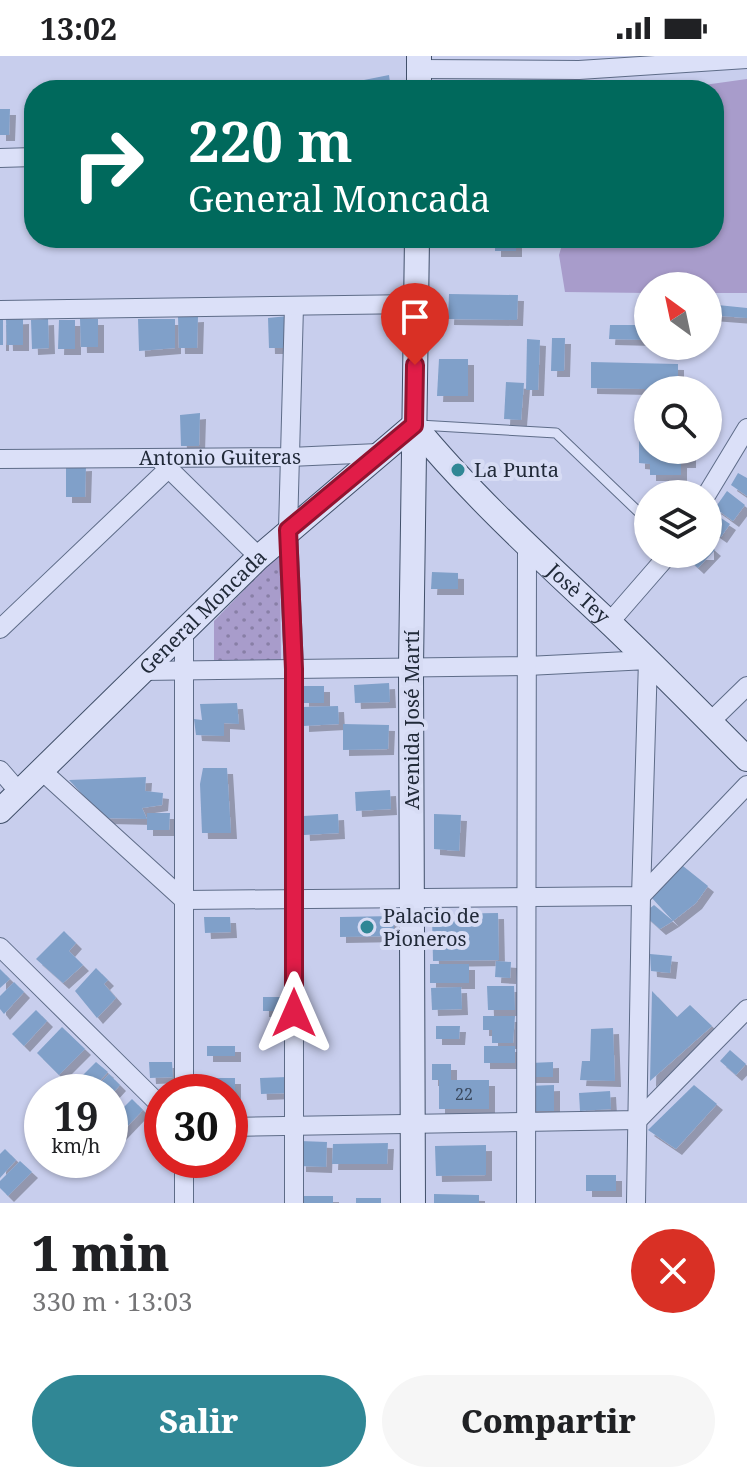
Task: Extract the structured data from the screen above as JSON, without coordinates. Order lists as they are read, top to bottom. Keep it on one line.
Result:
{"streets":{"street":["Antonio Guiteras","Josè Tey","General Moncada","Avenida José Martí"]},"crossings":[["Antonio Guiteras","Josè Tey"],["Antonio Guiteras","General Moncada"],["Antonio Guiteras","Avenida José Martí"],["Josè Tey","General Moncada"],["Josè Tey","Avenida José Martí"],["General Moncada","Avenida José Martí"]],"places":["La Punta","Palacio de Pioneros"],"house_numbers":["22"],"north":"top left","page":{"status":"13:02","turn":["220 m","General Moncada"],"speed":"19 km/h","limit":"30","heading":["1 min","330 m · 13:03"],"buttons":["Salir","Compartir"]}}
